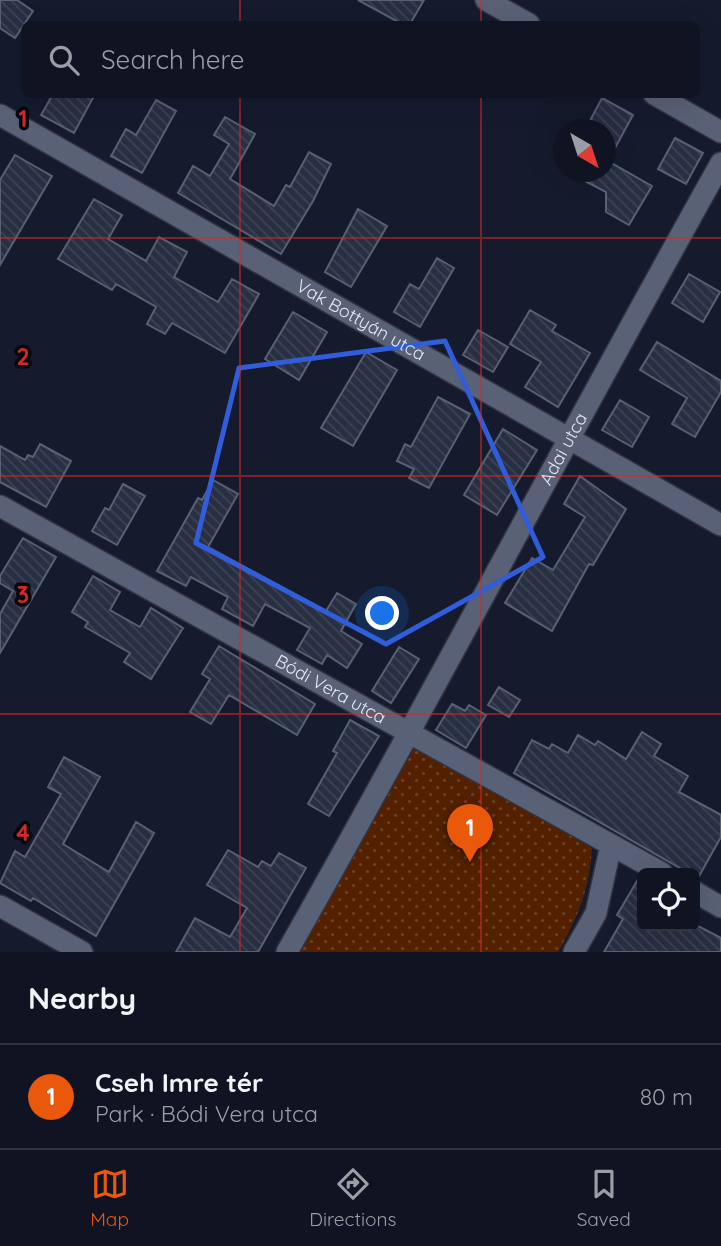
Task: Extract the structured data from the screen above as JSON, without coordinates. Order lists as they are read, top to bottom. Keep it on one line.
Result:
{"streets":{"street":["Vak Bottyán utca","Adai utca","Bódi Vera utca"]},"crossings":[["Vak Bottyán utca","Adai utca"],["Adai utca","Bódi Vera utca"]],"north":"bottom right","page":{"search":"Search here","pins":"1","heading":"Nearby","list":[{"mark":"1","name":"Cseh Imre tér","note":"Park · Bódi Vera utca","value":"80 m"}],"nav":["Map","Directions","Saved"]},"grid":{"rows":["1","2","3","4"]}}
